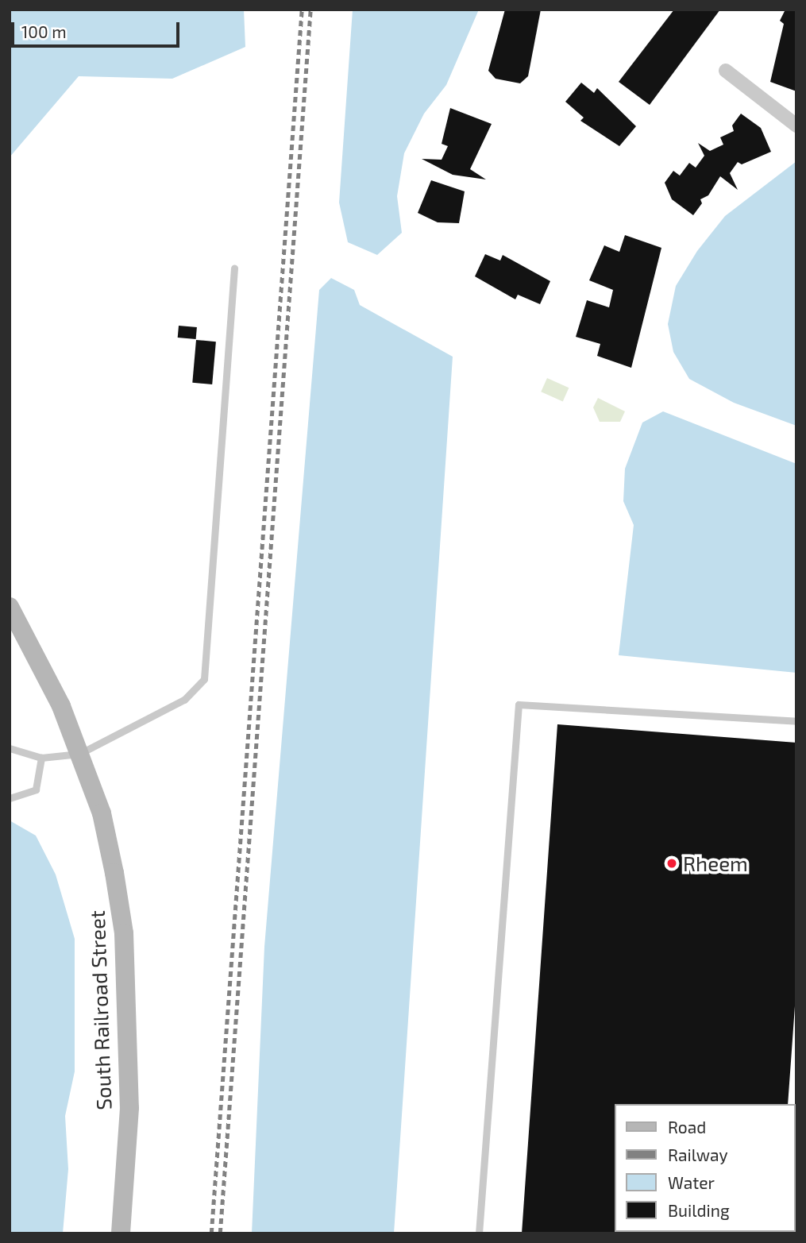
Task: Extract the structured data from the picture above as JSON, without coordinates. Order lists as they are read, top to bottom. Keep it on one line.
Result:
{"streets":{"street":["South Railroad Street"]},"places":["Rheem"],"legend":["Road","Railway","Water","Building"],"scale_bar":"100 m"}
